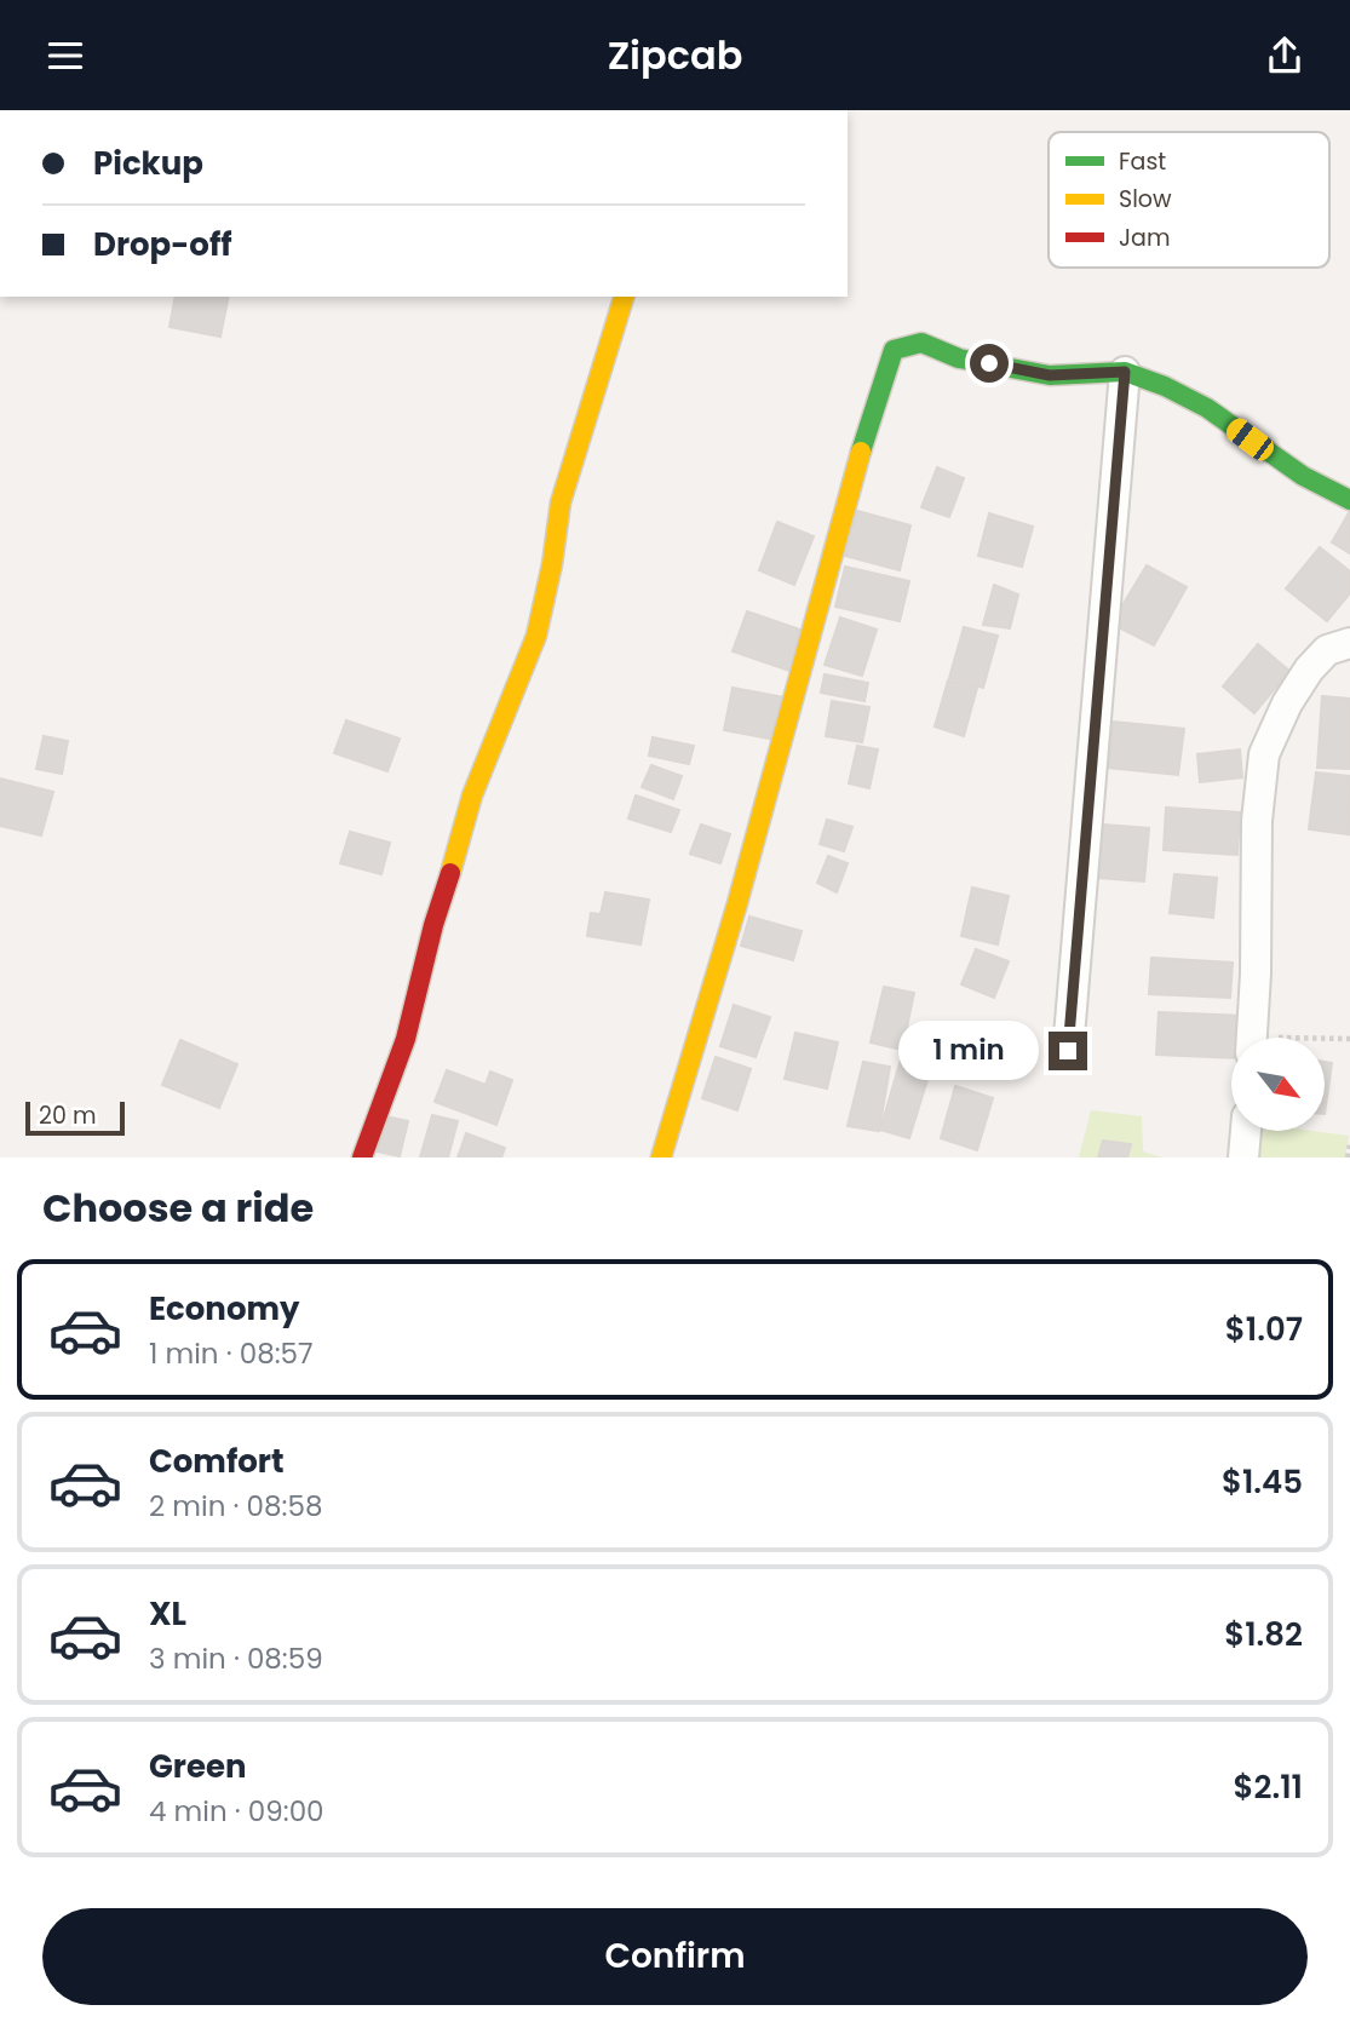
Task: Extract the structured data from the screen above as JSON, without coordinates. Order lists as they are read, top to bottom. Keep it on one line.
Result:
{"legend":["Fast","Slow","Jam"],"scale_bar":"20 m","north":"bottom right","page":{"header":"Zipcab","banner":["Pickup","Drop-off"],"bubble":"1 min","scale":"20 m","heading":"Choose a ride","list":[{"name":"Economy","note":"1 min · 08:57","value":"$1.07"},{"name":"Comfort","note":"2 min · 08:58","value":"$1.45"},{"name":"XL","note":"3 min · 08:59","value":"$1.82"},{"name":"Green","note":"4 min · 09:00","value":"$2.11"}],"buttons":"Confirm"}}
